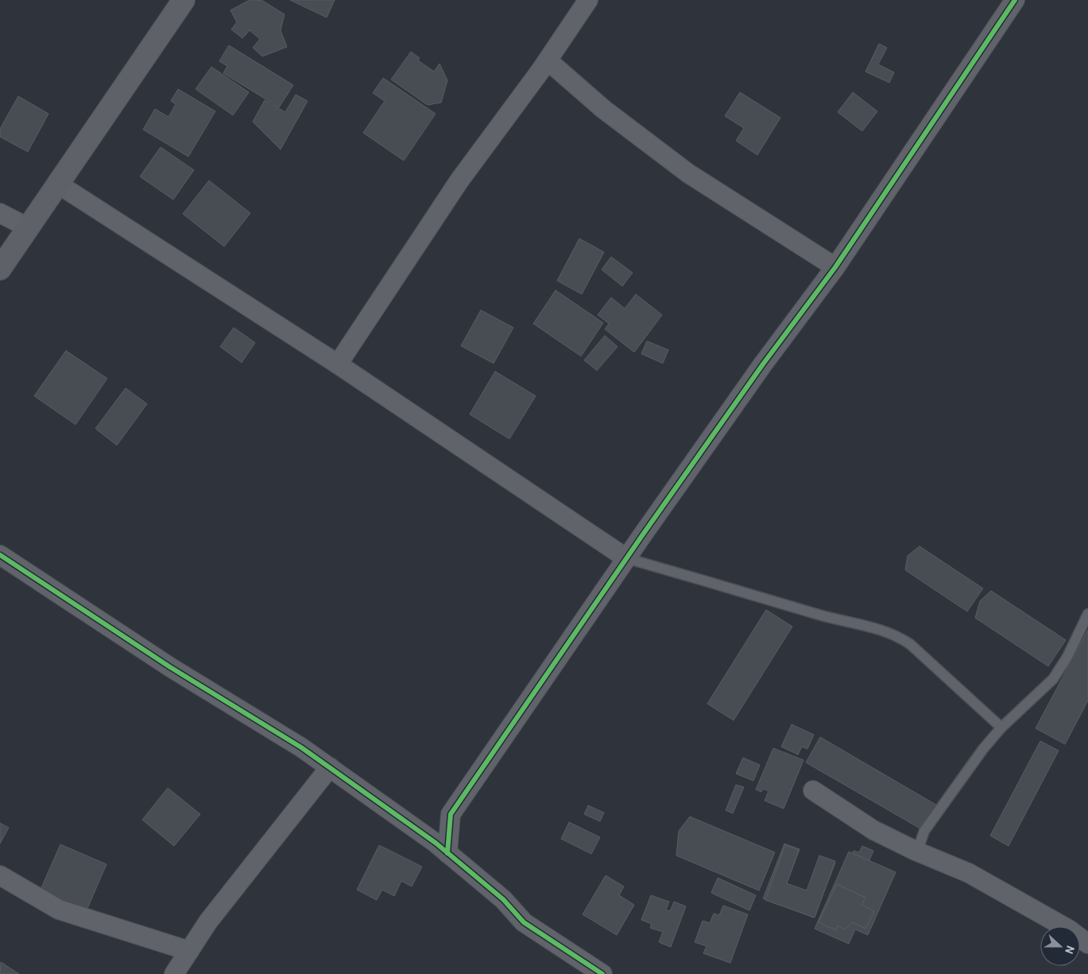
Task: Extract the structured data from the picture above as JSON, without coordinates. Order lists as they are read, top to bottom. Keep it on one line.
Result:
{"north":"right"}
